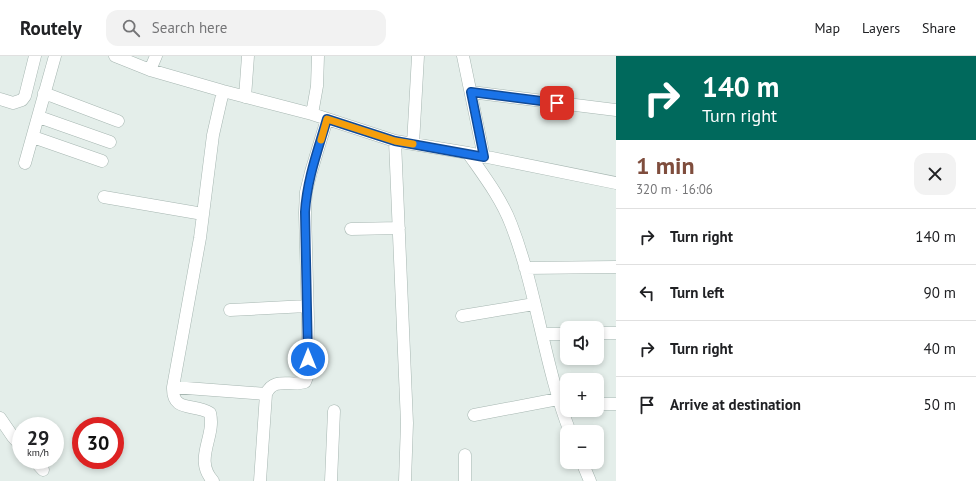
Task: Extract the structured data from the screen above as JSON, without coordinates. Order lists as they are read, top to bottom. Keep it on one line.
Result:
{"page":{"header":"Routely","search":"Search here","nav":["Map","Layers","Share"],"turn":["140 m","Turn right"],"heading":["1 min","320 m · 16:06"],"list":[{"name":"Turn right","value":"140 m"},{"name":"Turn left","value":"90 m"},{"name":"Turn right","value":"40 m"},{"name":"Arrive at destination","value":"50 m"}],"map_buttons":["+","−"],"speed":"29 km/h","limit":"30"}}
